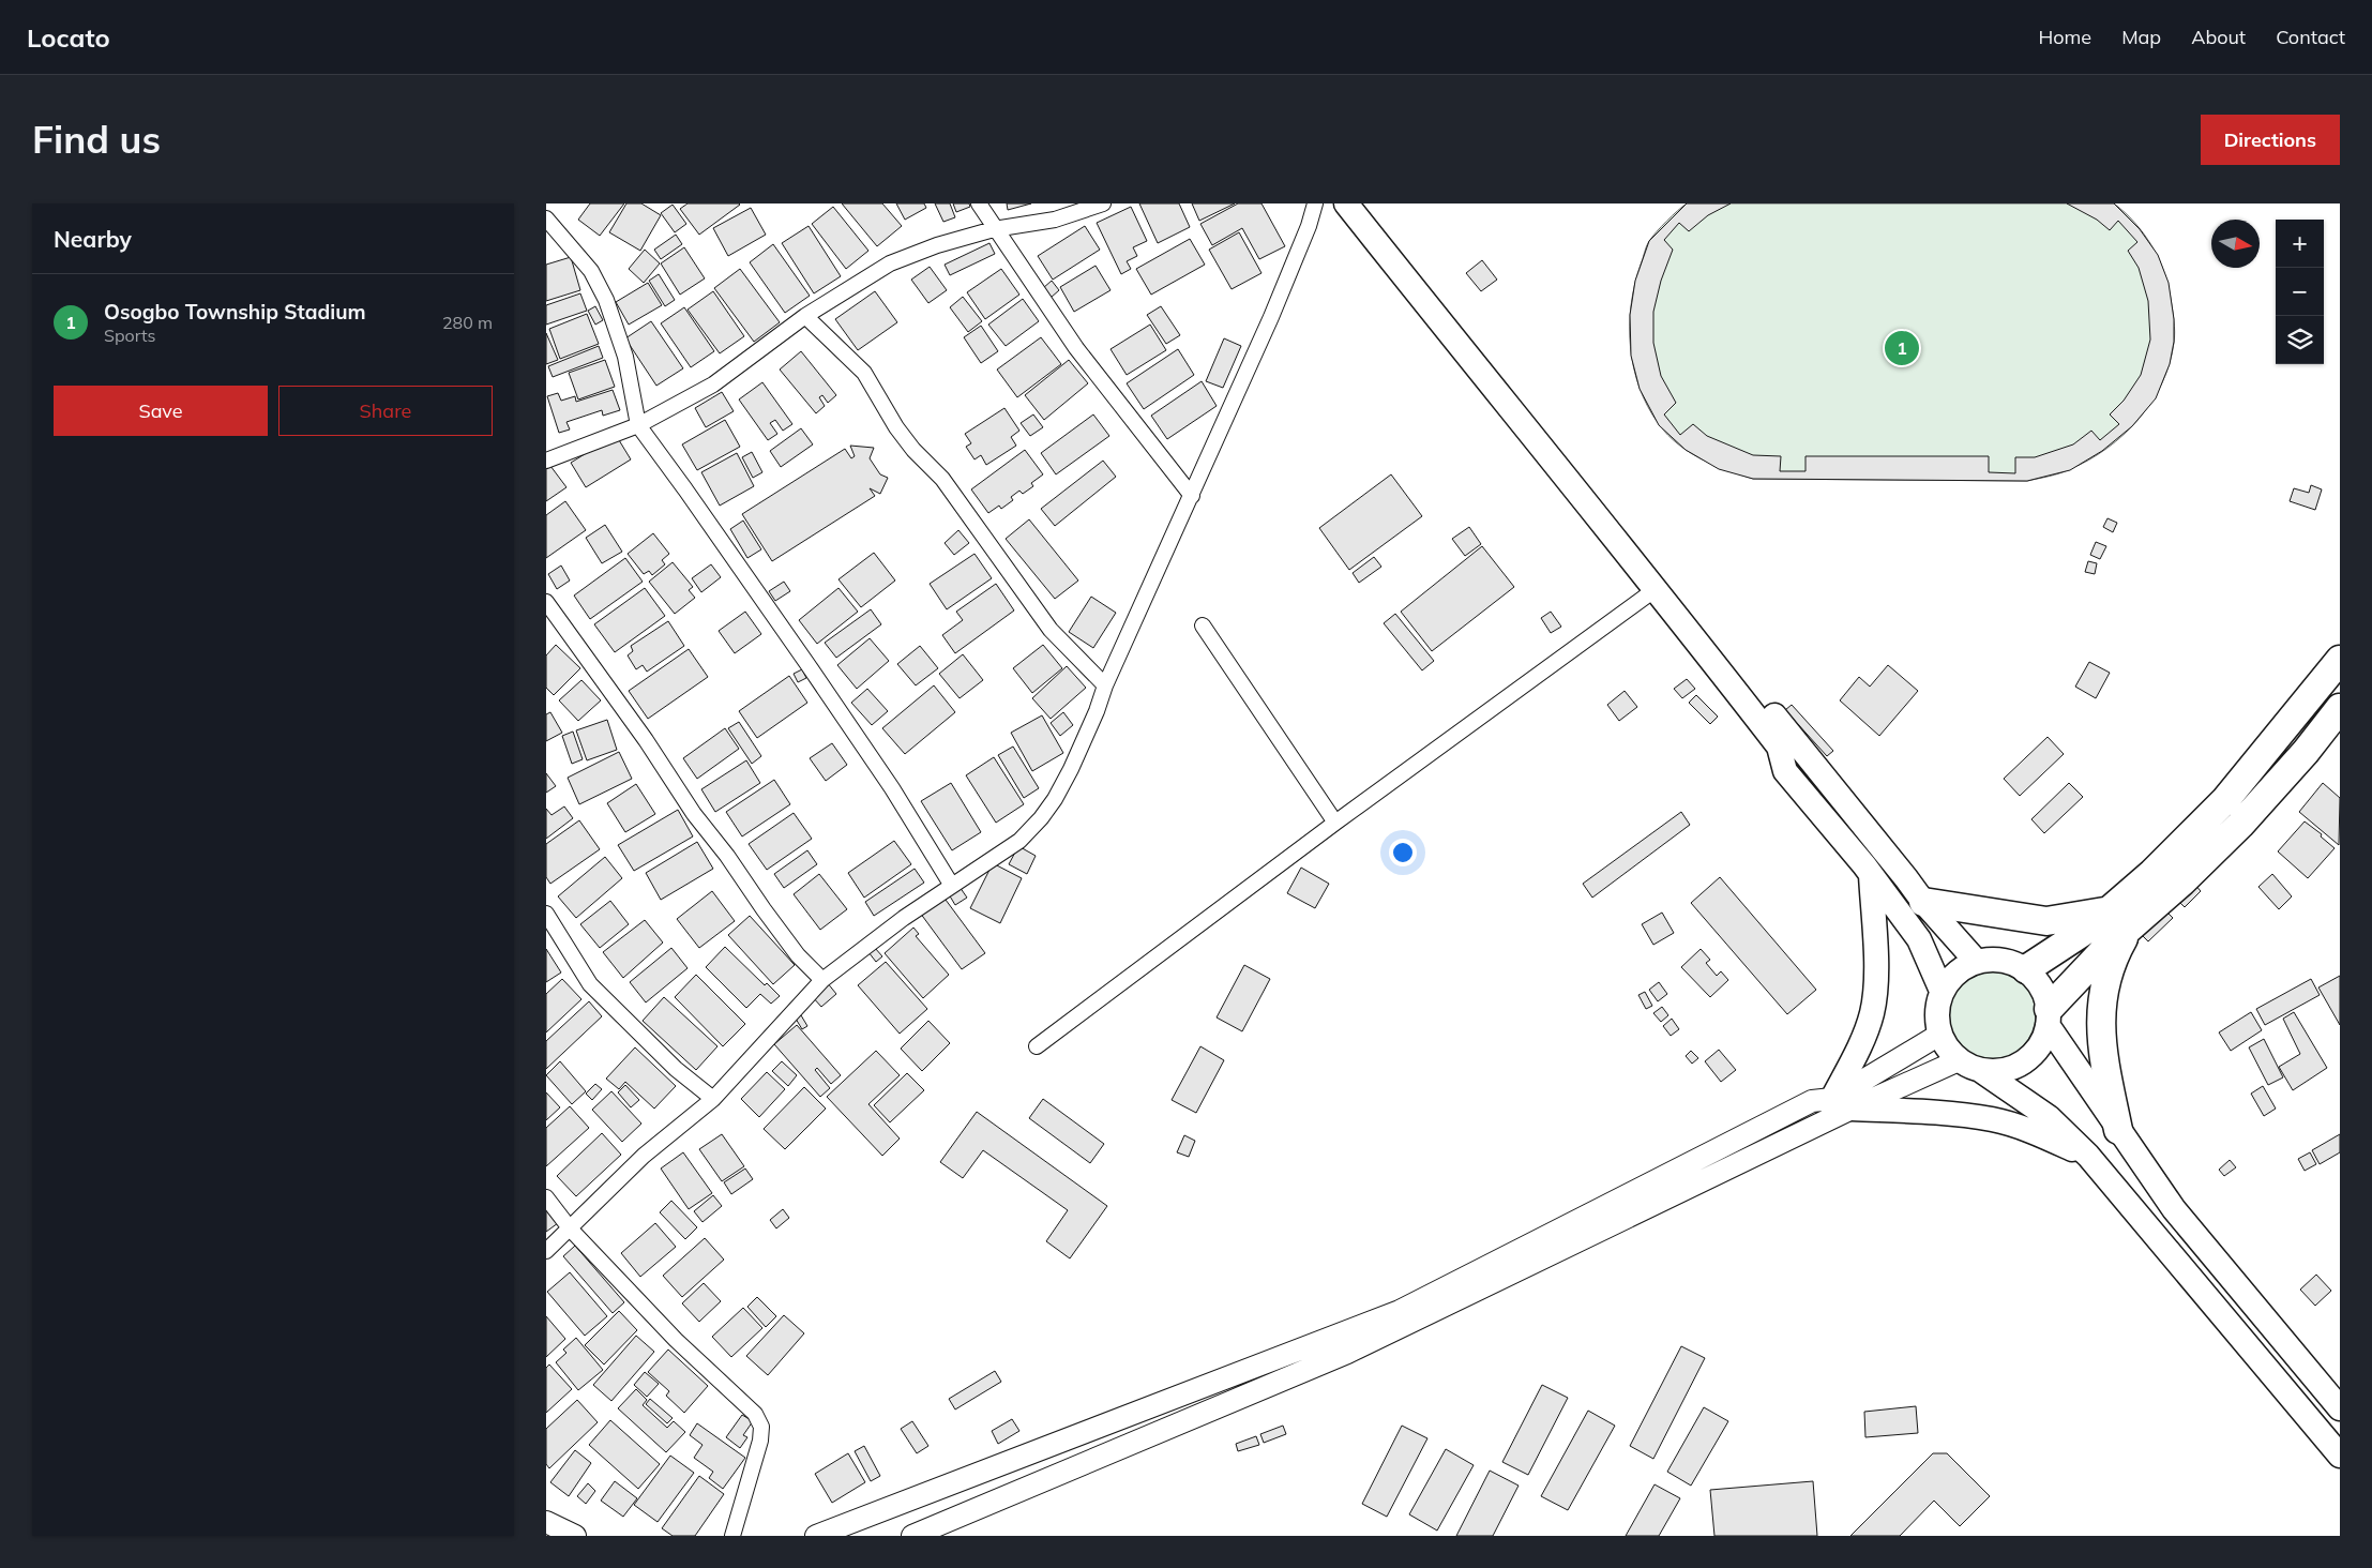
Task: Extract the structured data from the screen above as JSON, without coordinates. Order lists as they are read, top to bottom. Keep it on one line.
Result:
{"north":"right","page":{"header":"Locato","nav":["Home","Map","About","Contact"],"buttons":["Directions",["Save","Share"]],"title":"Find us","heading":"Nearby","map_buttons":["+","−"],"list":[{"mark":"1","name":"Osogbo Township Stadium","note":"Sports","value":"280 m"}],"pins":"1"}}
